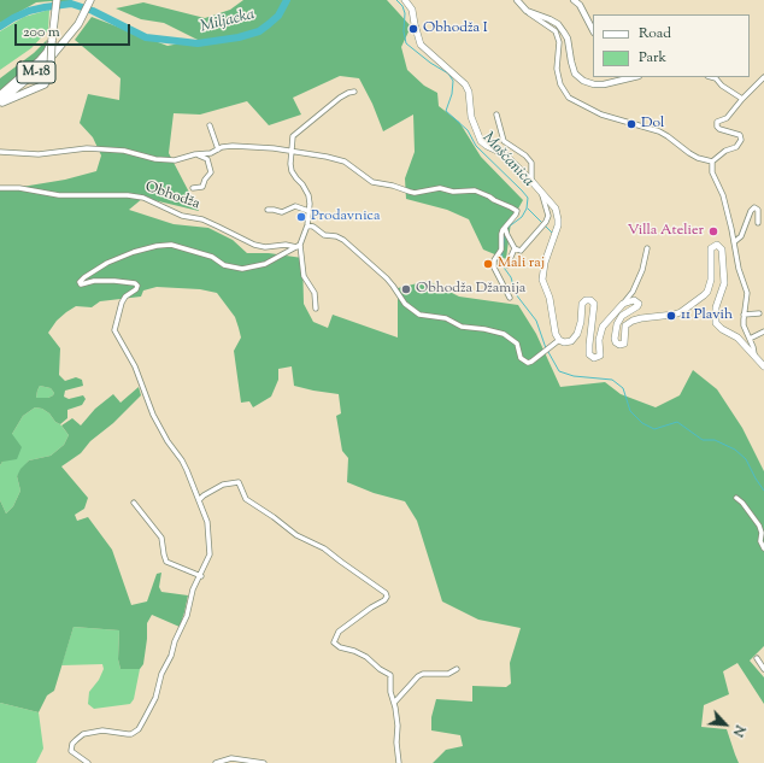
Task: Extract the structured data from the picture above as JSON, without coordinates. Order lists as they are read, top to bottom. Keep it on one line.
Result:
{"streets":{"main road":["M-18"],"street":["Obhodža"]},"water":["Miljacka","Mošćanica"],"places":["Obhodža I","Dol","Prodavnica","Villa Atelier","Mali raj","Obhodža Džamija","11 Plavih"],"legend":["Road","Park"],"scale_bar":"200 m","north":"bottom right"}
